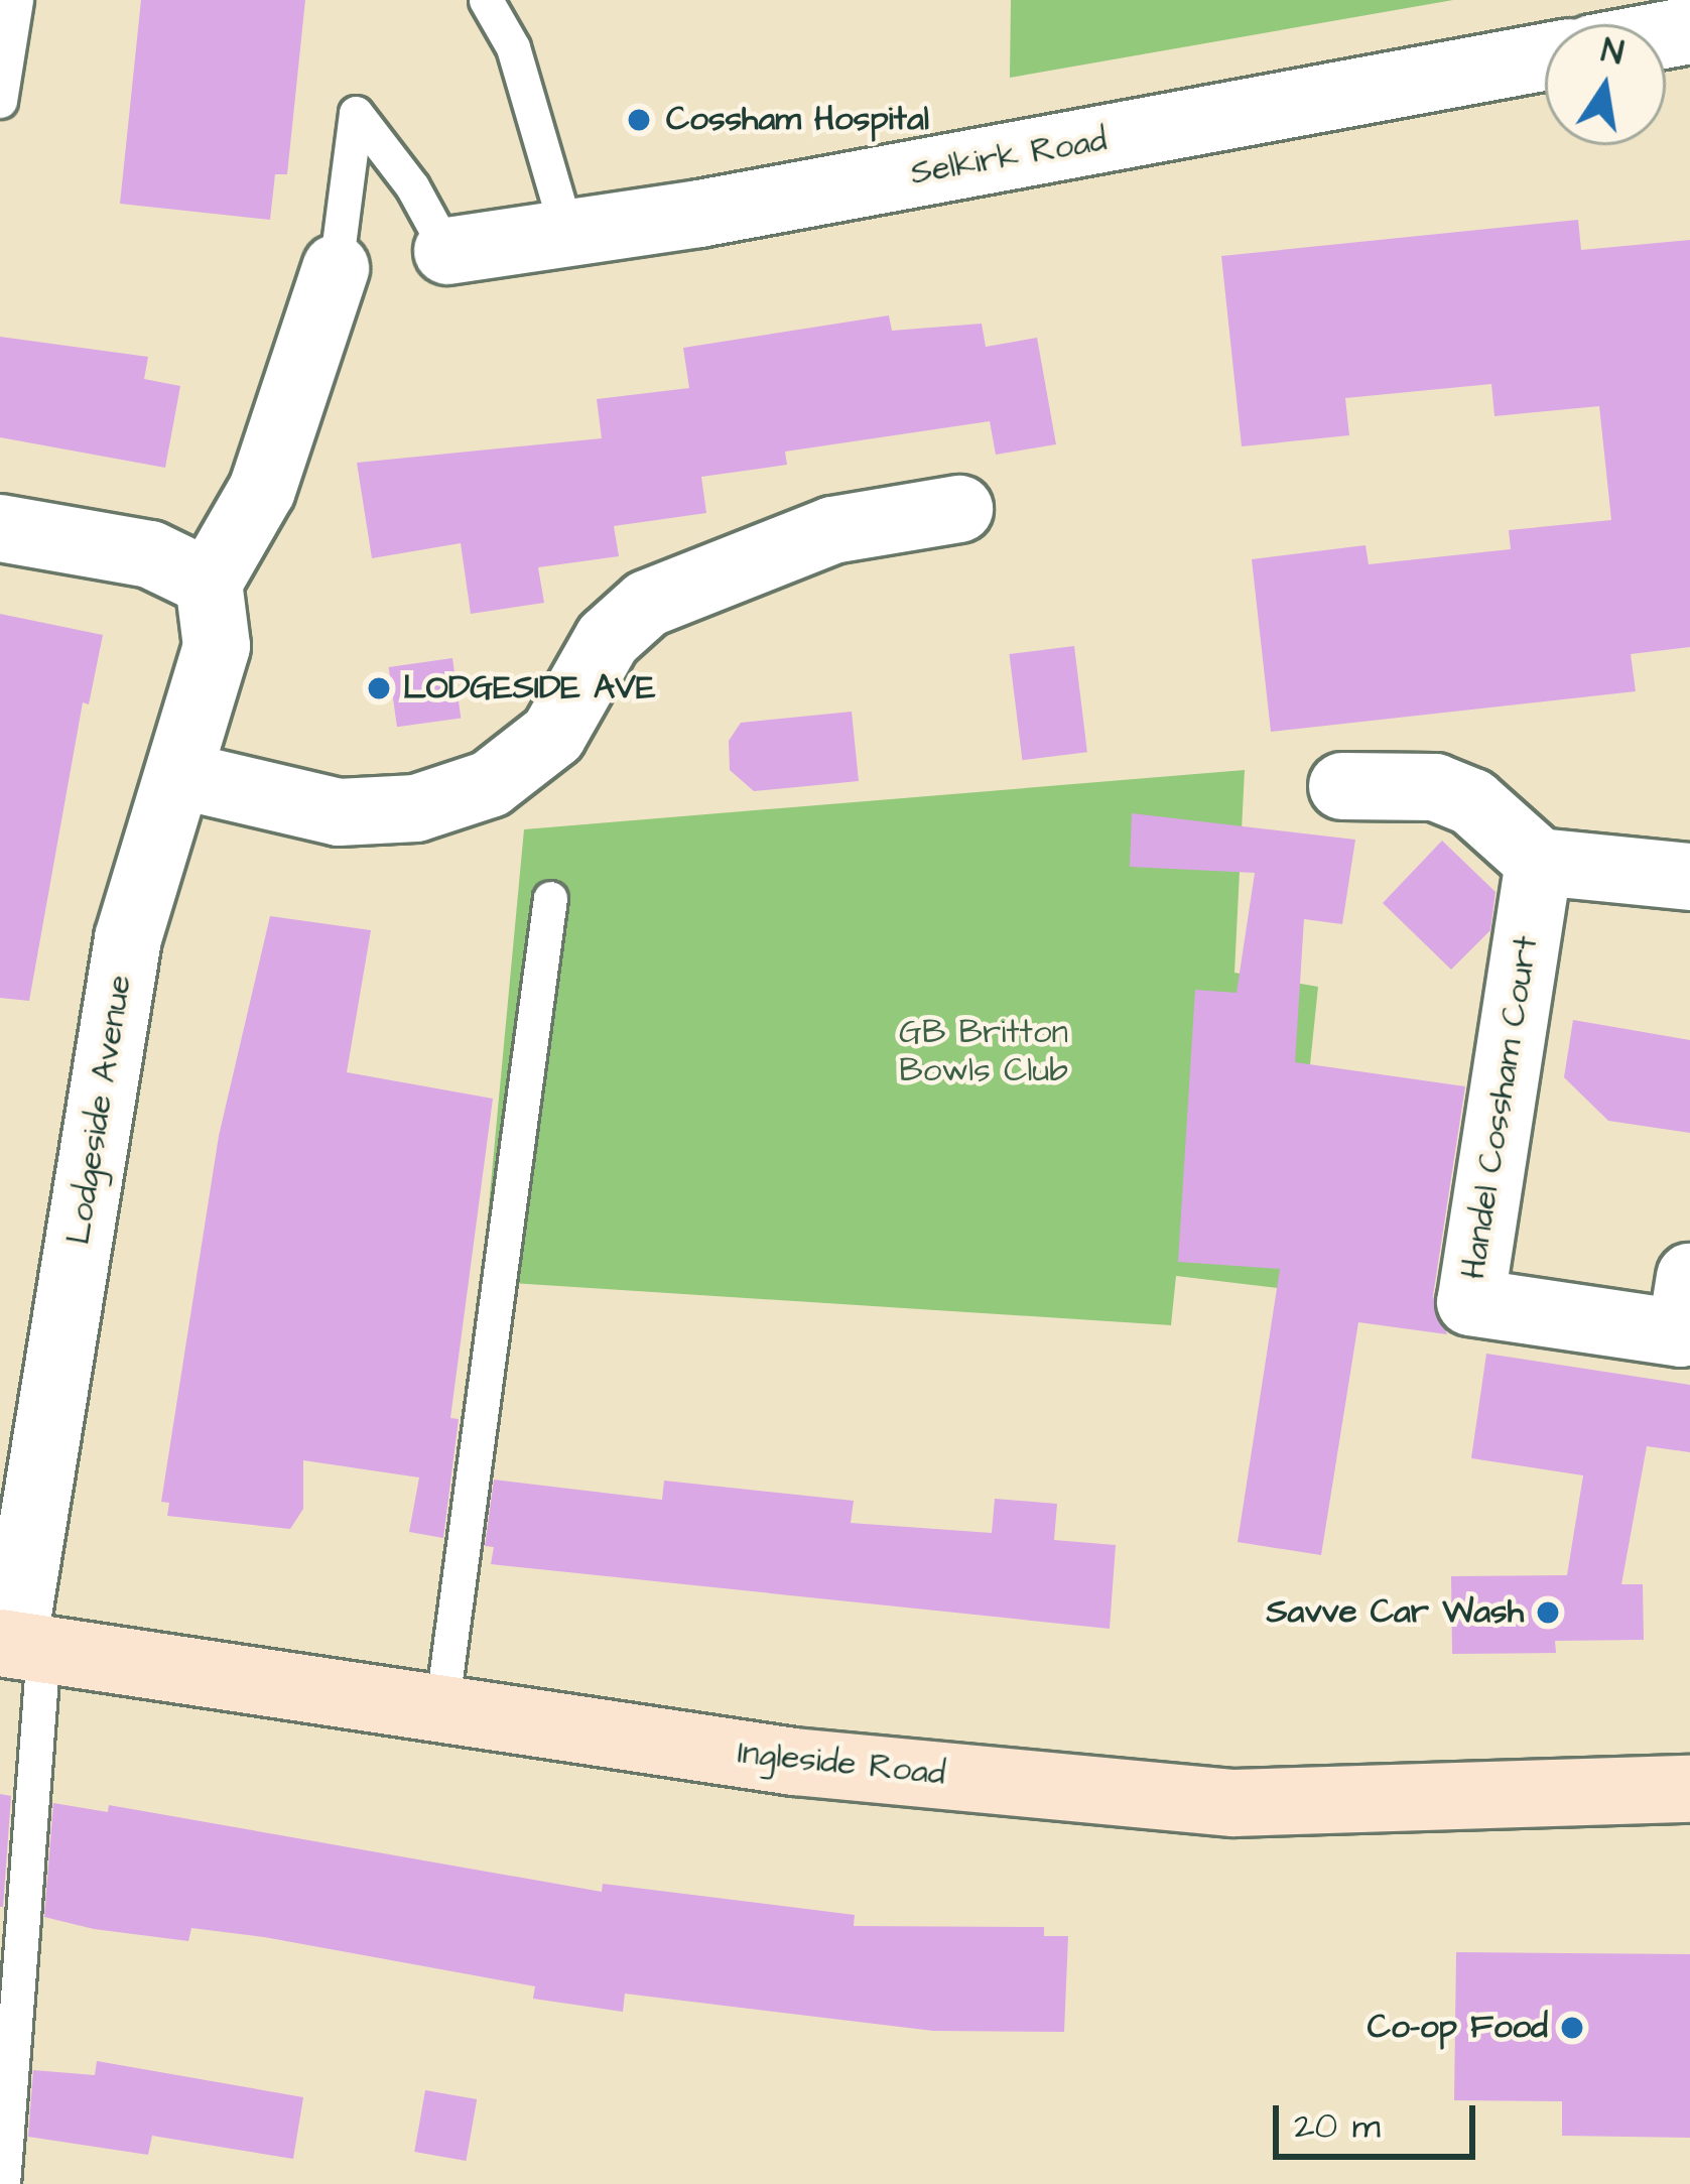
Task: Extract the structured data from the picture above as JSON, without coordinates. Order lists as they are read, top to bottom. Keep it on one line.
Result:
{"streets":{"street":["Selkirk Road","Handel Cossham Court","Lodgeside Avenue","Ingleside Road"]},"crossings":[["Lodgeside Avenue","Ingleside Road"]],"parks":["GB Britton Bowls Club"],"places":["Cossham Hospital","LODGESIDE AVE","Savve Car Wash","Co-op Food"],"scale_bar":"20 m","north":"top"}
